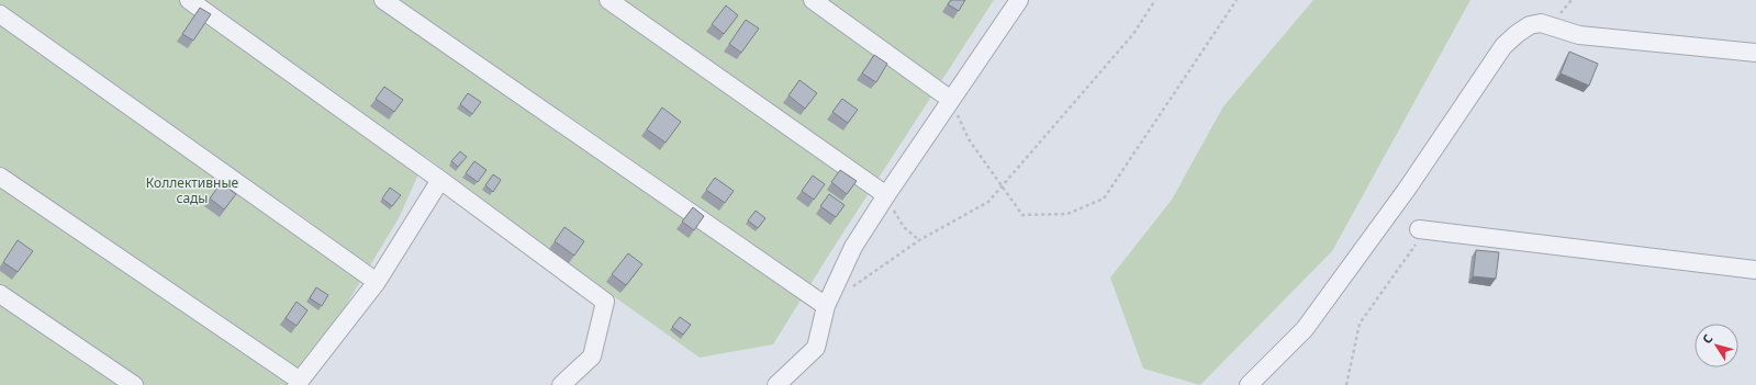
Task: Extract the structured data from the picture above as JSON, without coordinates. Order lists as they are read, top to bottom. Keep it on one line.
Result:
{"parks":["Коллективные сады"],"north":"top left"}
